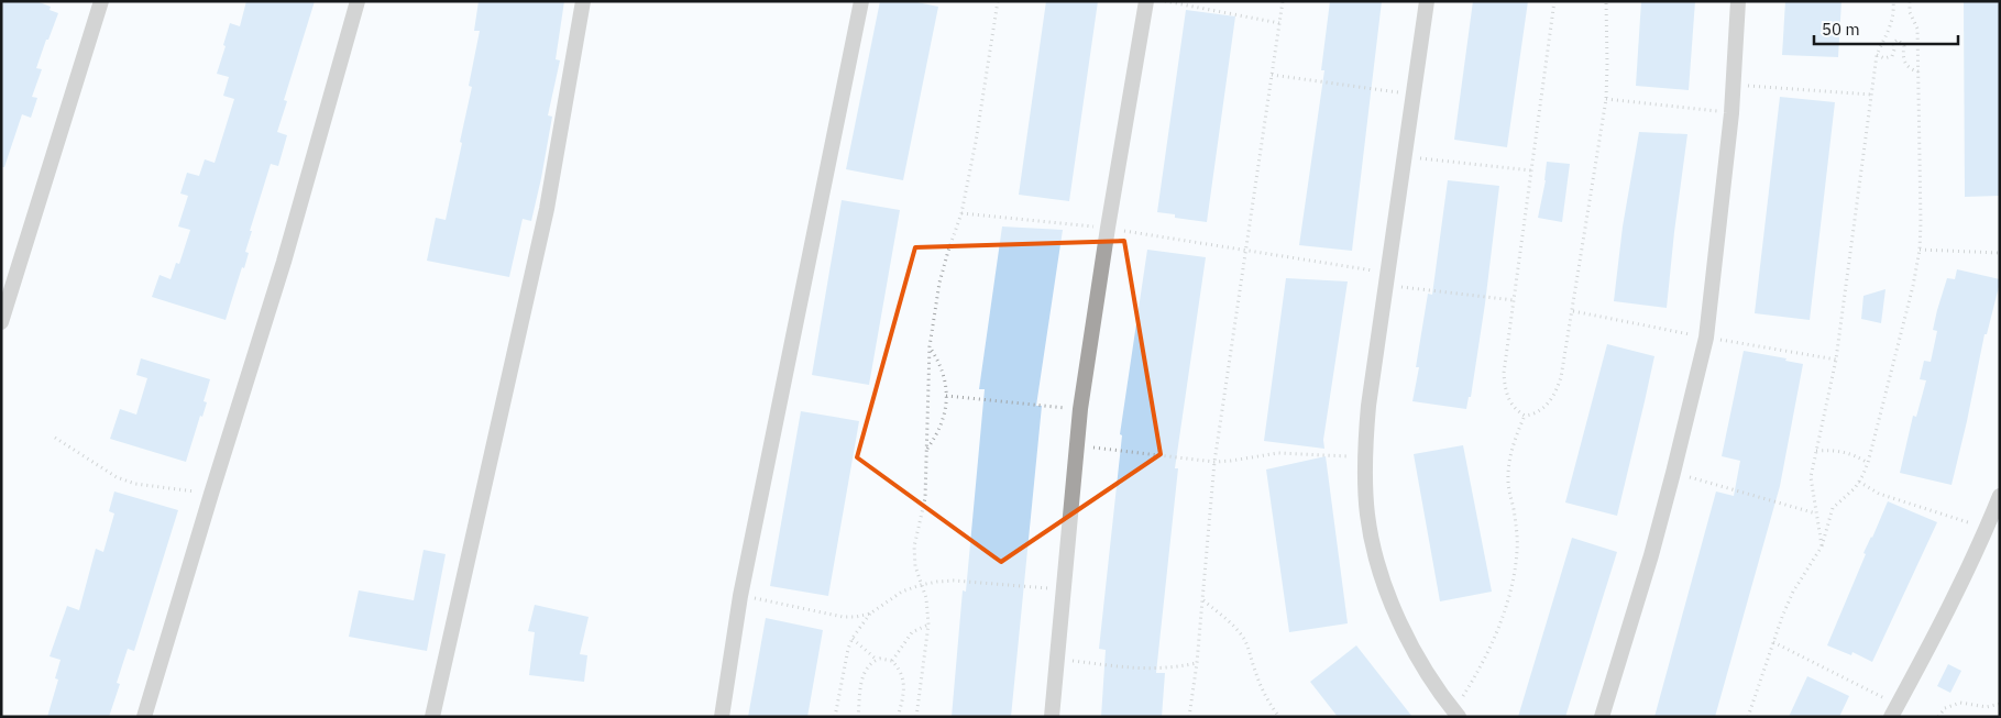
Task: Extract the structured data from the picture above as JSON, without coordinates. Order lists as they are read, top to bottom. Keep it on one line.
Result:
{"scale_bar":"50 m"}
